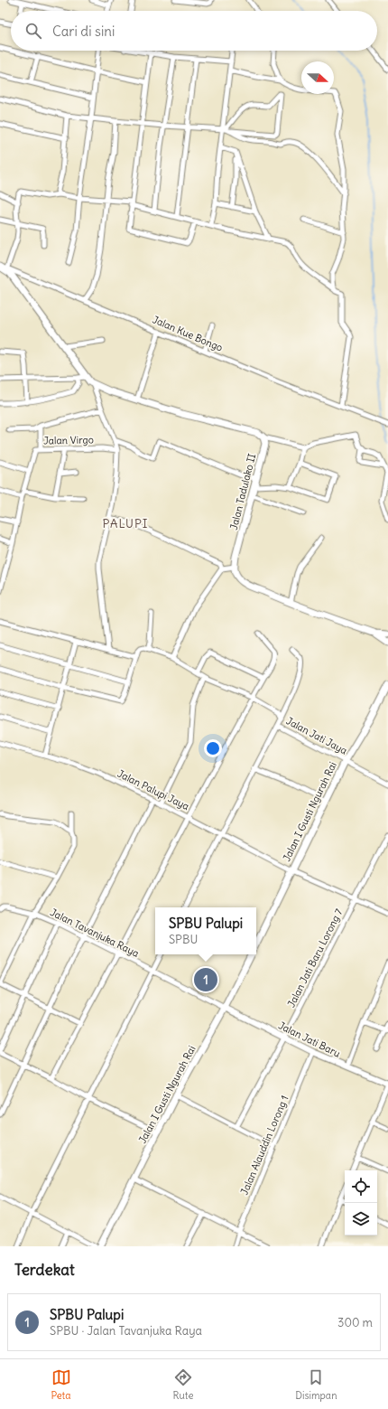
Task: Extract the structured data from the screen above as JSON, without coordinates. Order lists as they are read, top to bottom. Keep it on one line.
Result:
{"streets":{"main road":["Jalan Tadulako II","Jalan I Gusti Ngurah Rai"],"street":["Jalan Kue Bongo","Jalan Virgo","Jalan Jati Jaya","Jalan Palupi Jaya","Jalan Tavanjuka Raya","Jalan Jati Baru Lorong 7","Jalan Jati Baru","Jalan Alauddin Lorong 1"]},"crossings":[["Jalan Jati Jaya","Jalan I Gusti Ngurah Rai"],["Jalan Palupi Jaya","Jalan I Gusti Ngurah Rai"],["Jalan Palupi Jaya","Jalan Jati Baru Lorong 7"],["Jalan I Gusti Ngurah Rai","Jalan Tavanjuka Raya"],["Jalan I Gusti Ngurah Rai","Jalan Jati Baru"],["Jalan Tavanjuka Raya","Jalan Jati Baru"],["Jalan Jati Baru Lorong 7","Jalan Jati Baru"],["Jalan Jati Baru","Jalan Alauddin Lorong 1"]],"districts":["PALUPI"],"north":"right","page":{"search":"Cari di sini","popup":["SPBU Palupi","SPBU"],"pins":"1","heading":"Terdekat","list":[{"mark":"1","name":"SPBU Palupi","note":"SPBU · Jalan Tavanjuka Raya","value":"300 m"}],"nav":["Peta","Rute","Disimpan"]}}
